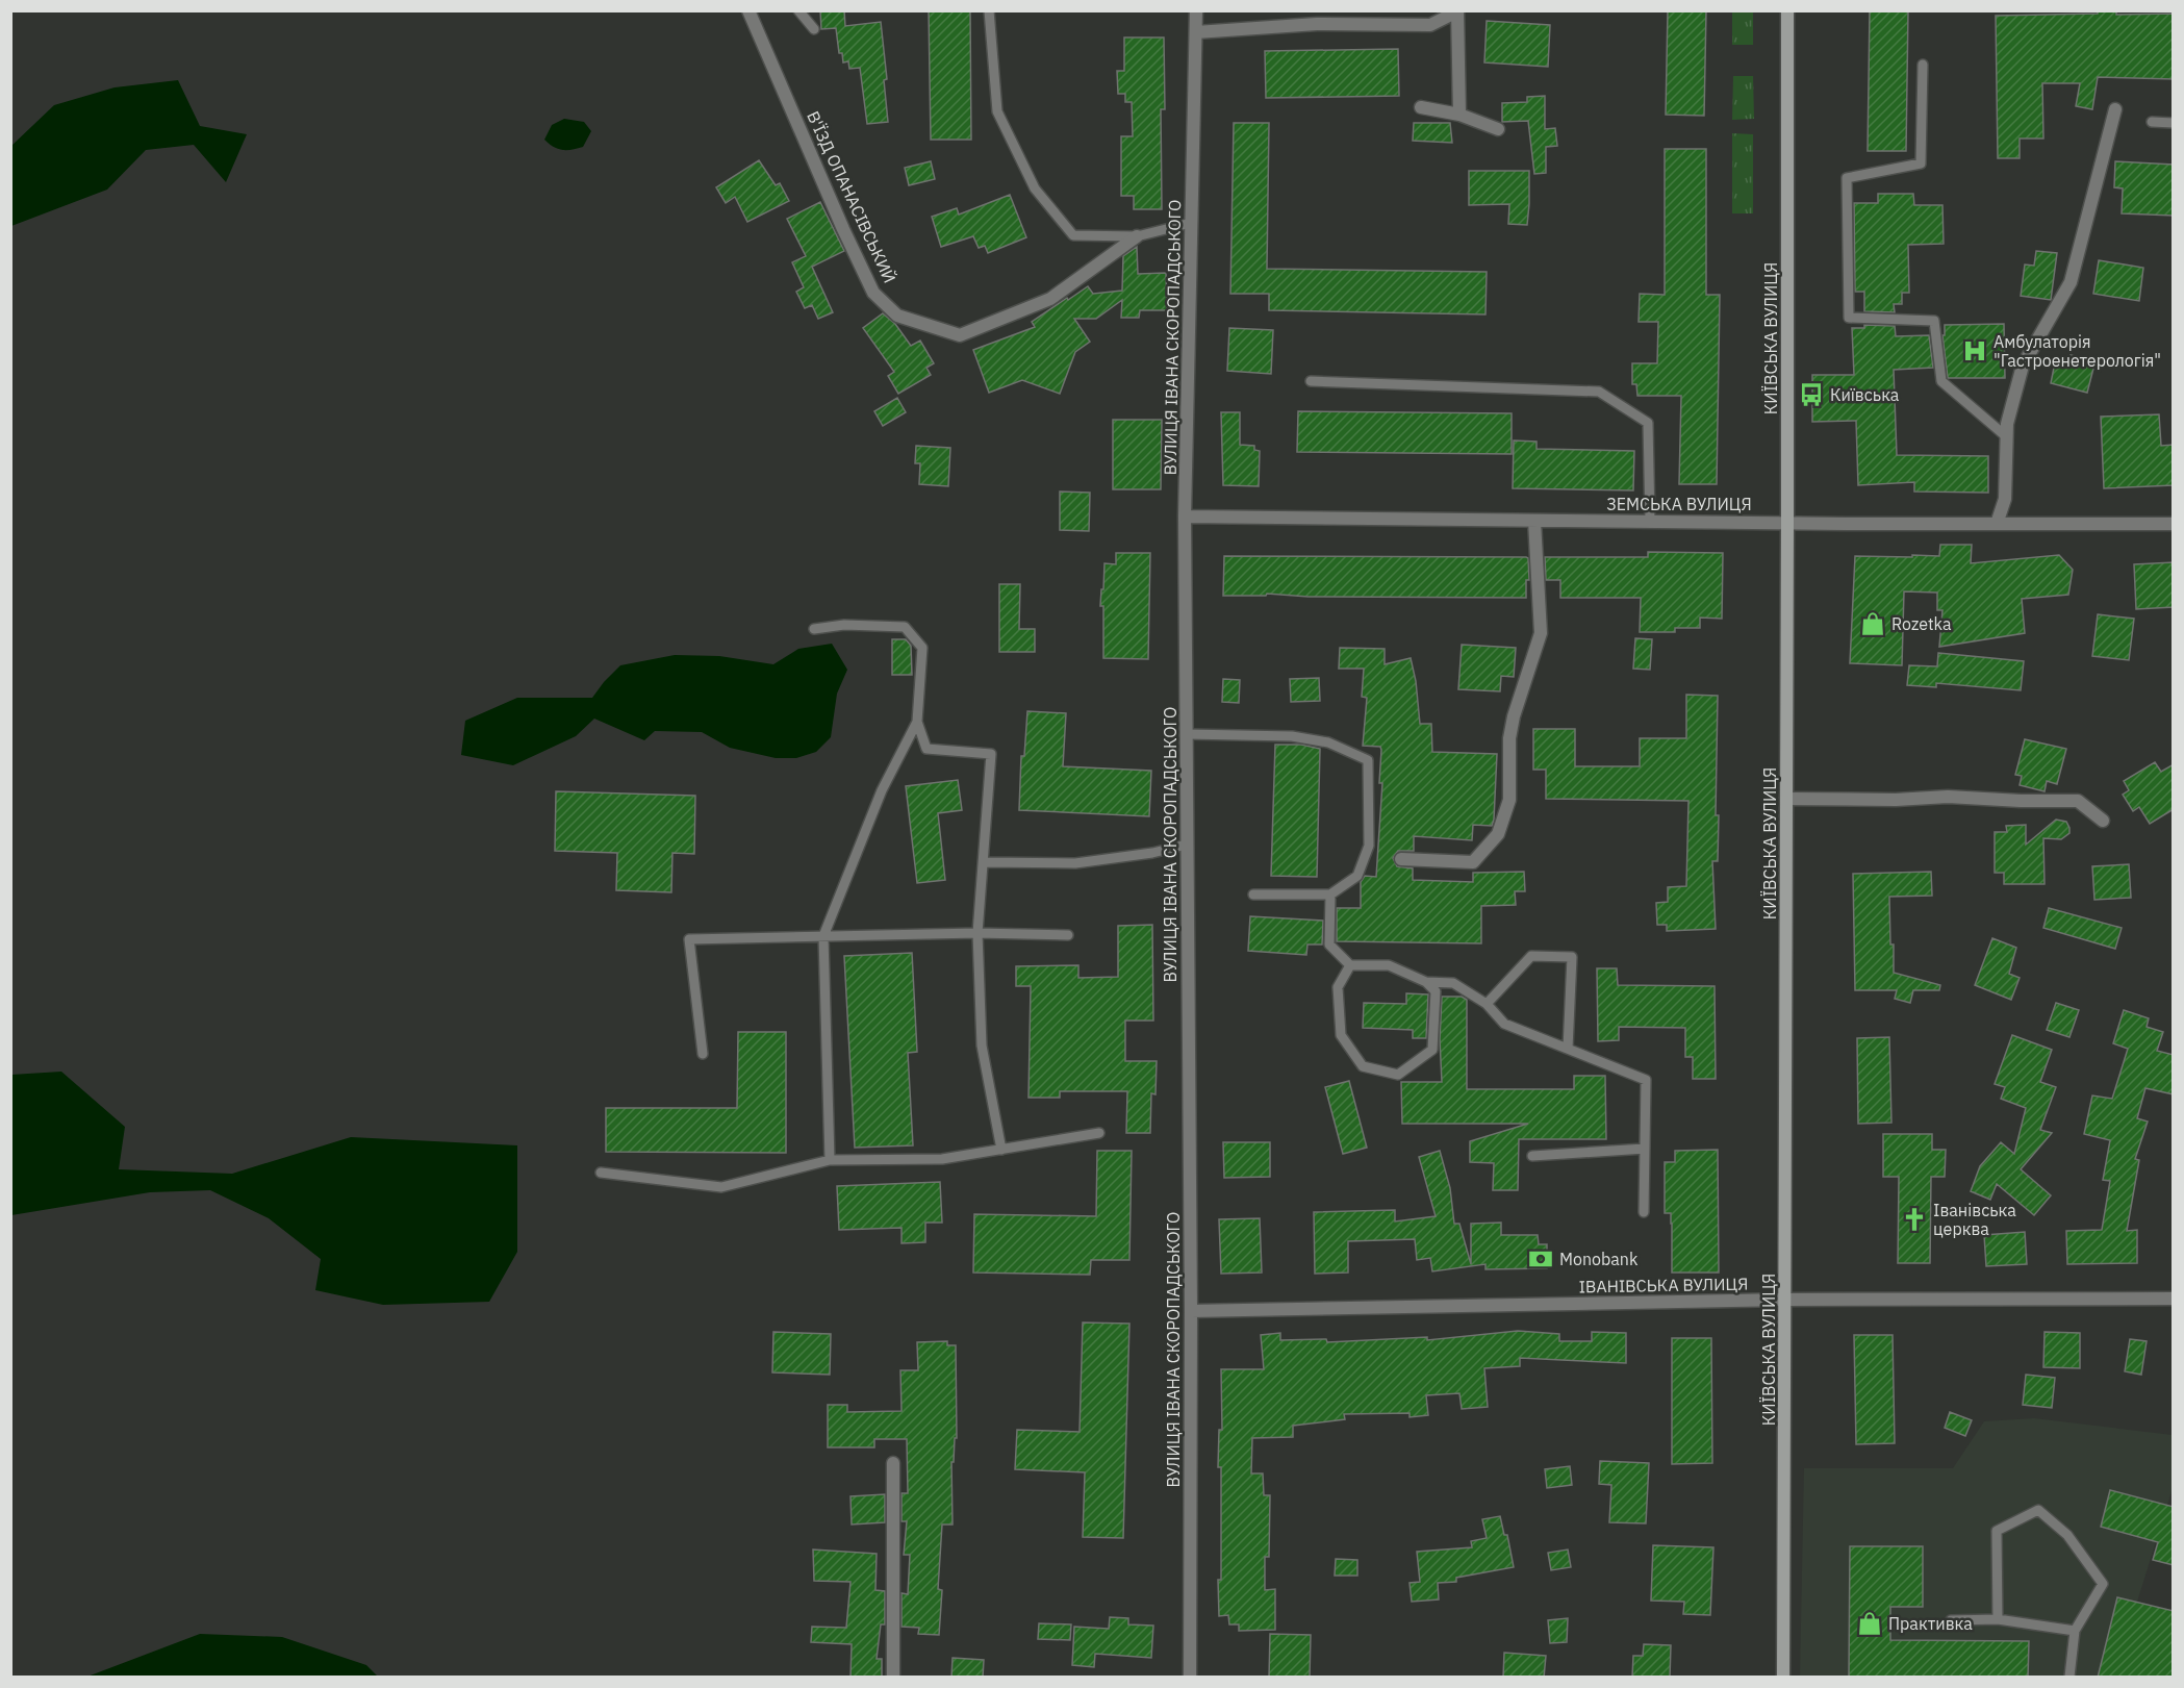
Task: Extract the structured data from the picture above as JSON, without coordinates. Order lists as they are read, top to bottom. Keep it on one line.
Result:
{"streets":{"main road":["КИЇВСЬКА ВУЛИЦЯ"],"street":["В'ЇЗД ОПАНАСІВСЬКИЙ","ВУЛИЦЯ ІВАНА СКОРОПАДСЬКОГО","ЗЕМСЬКА ВУЛИЦЯ","ІВАНІВСЬКА ВУЛИЦЯ"]},"crossings":[["ВУЛИЦЯ ІВАНА СКОРОПАДСЬКОГО","ЗЕМСЬКА ВУЛИЦЯ"],["ВУЛИЦЯ ІВАНА СКОРОПАДСЬКОГО","ІВАНІВСЬКА ВУЛИЦЯ"],["КИЇВСЬКА ВУЛИЦЯ","ЗЕМСЬКА ВУЛИЦЯ"],["КИЇВСЬКА ВУЛИЦЯ","ІВАНІВСЬКА ВУЛИЦЯ"]],"places":{"hospital":["Амбулаторія \"Гастроенетерологія\""],"bus stop":["Київська"],"shop":["Rozetka","Практивка"],"church":["Іванівська церква"],"bank":["Monobank"]}}
